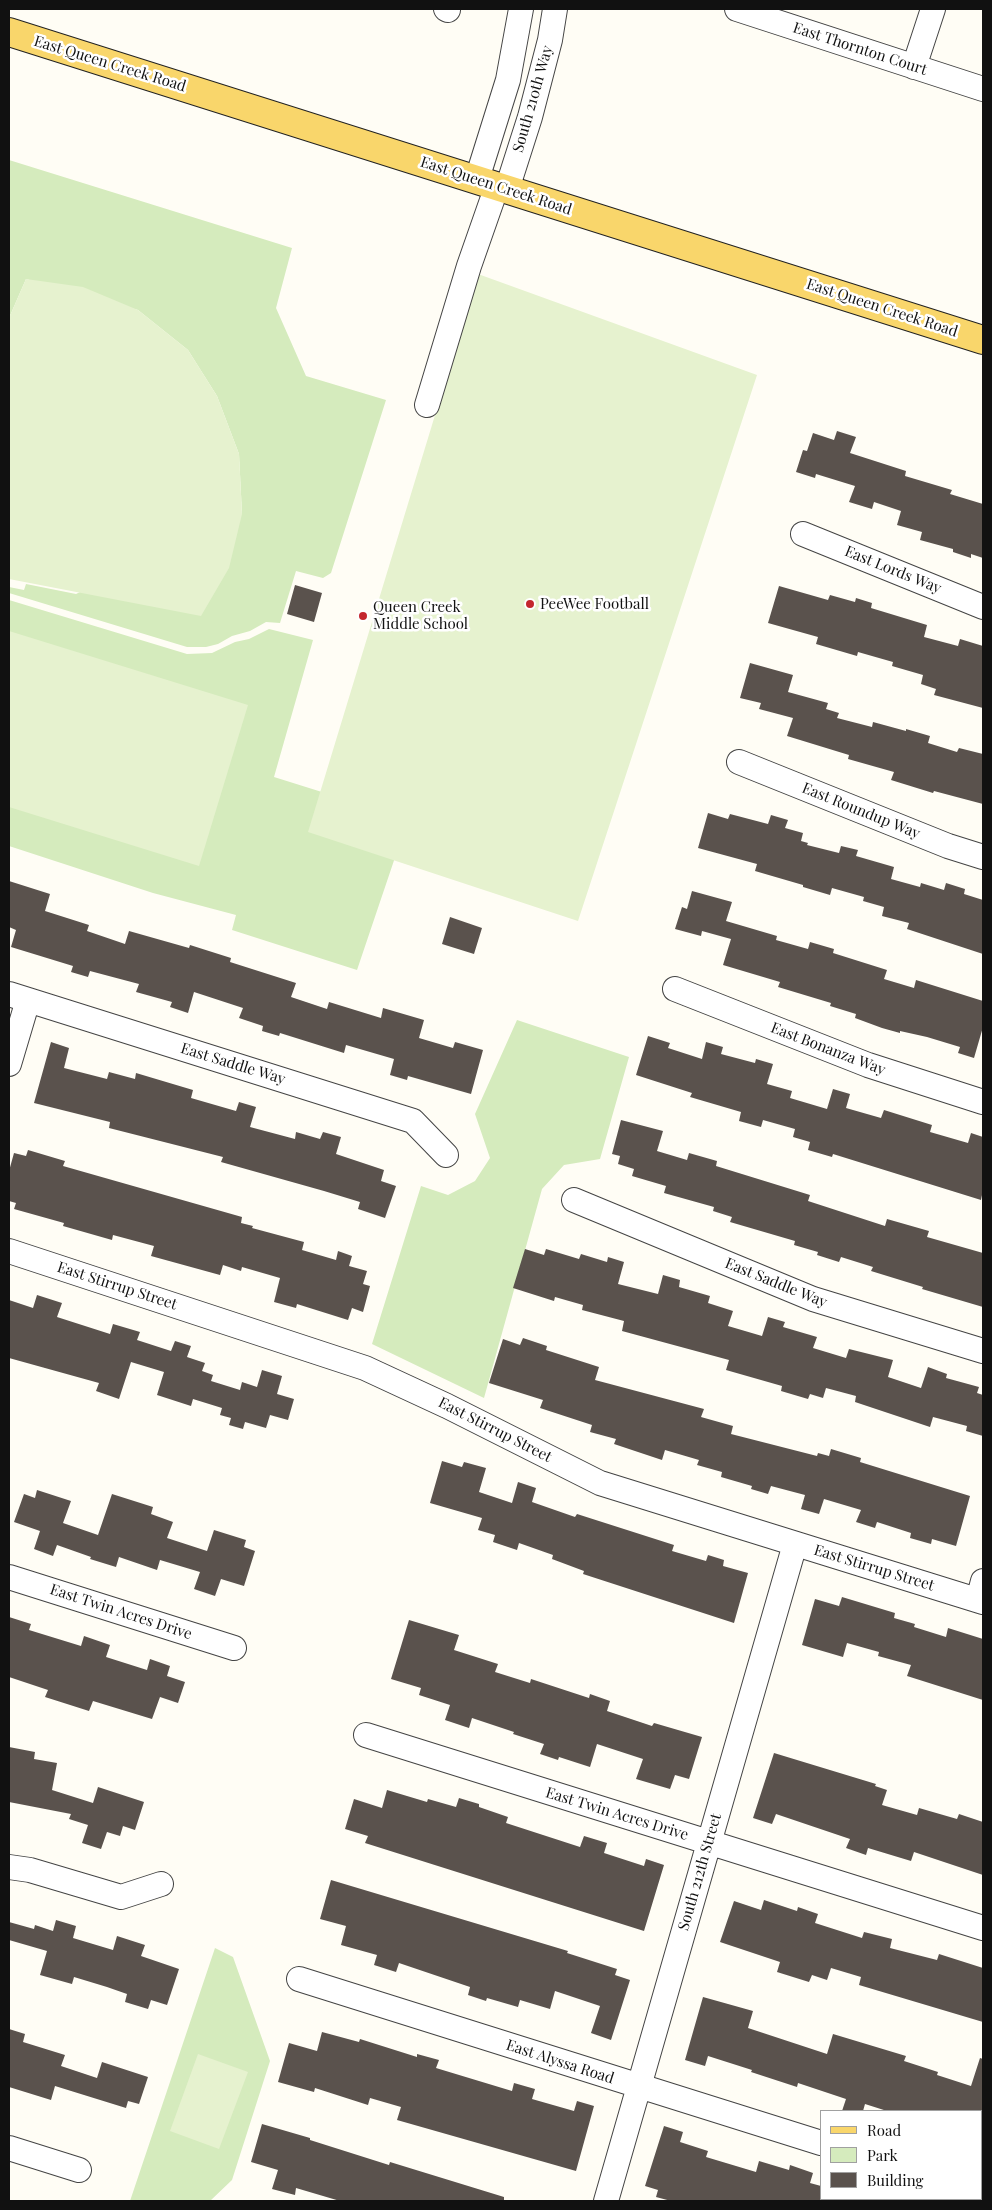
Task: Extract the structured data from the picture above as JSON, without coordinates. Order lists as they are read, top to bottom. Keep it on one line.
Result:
{"streets":{"main road":["East Queen Creek Road"],"street":["East Thornton Court","South 210th Way","East Lords Way","East Roundup Way","East Bonanza Way","East Saddle Way","East Stirrup Street","East Twin Acres Drive","South 212th Street","East Alyssa Road"]},"crossings":[["East Queen Creek Road","South 210th Way"],["East Stirrup Street","South 212th Street"],["East Twin Acres Drive","South 212th Street"],["South 212th Street","East Alyssa Road"]],"places":["PeeWee Football","Queen Creek Middle School"],"legend":["Road","Park","Building"]}
